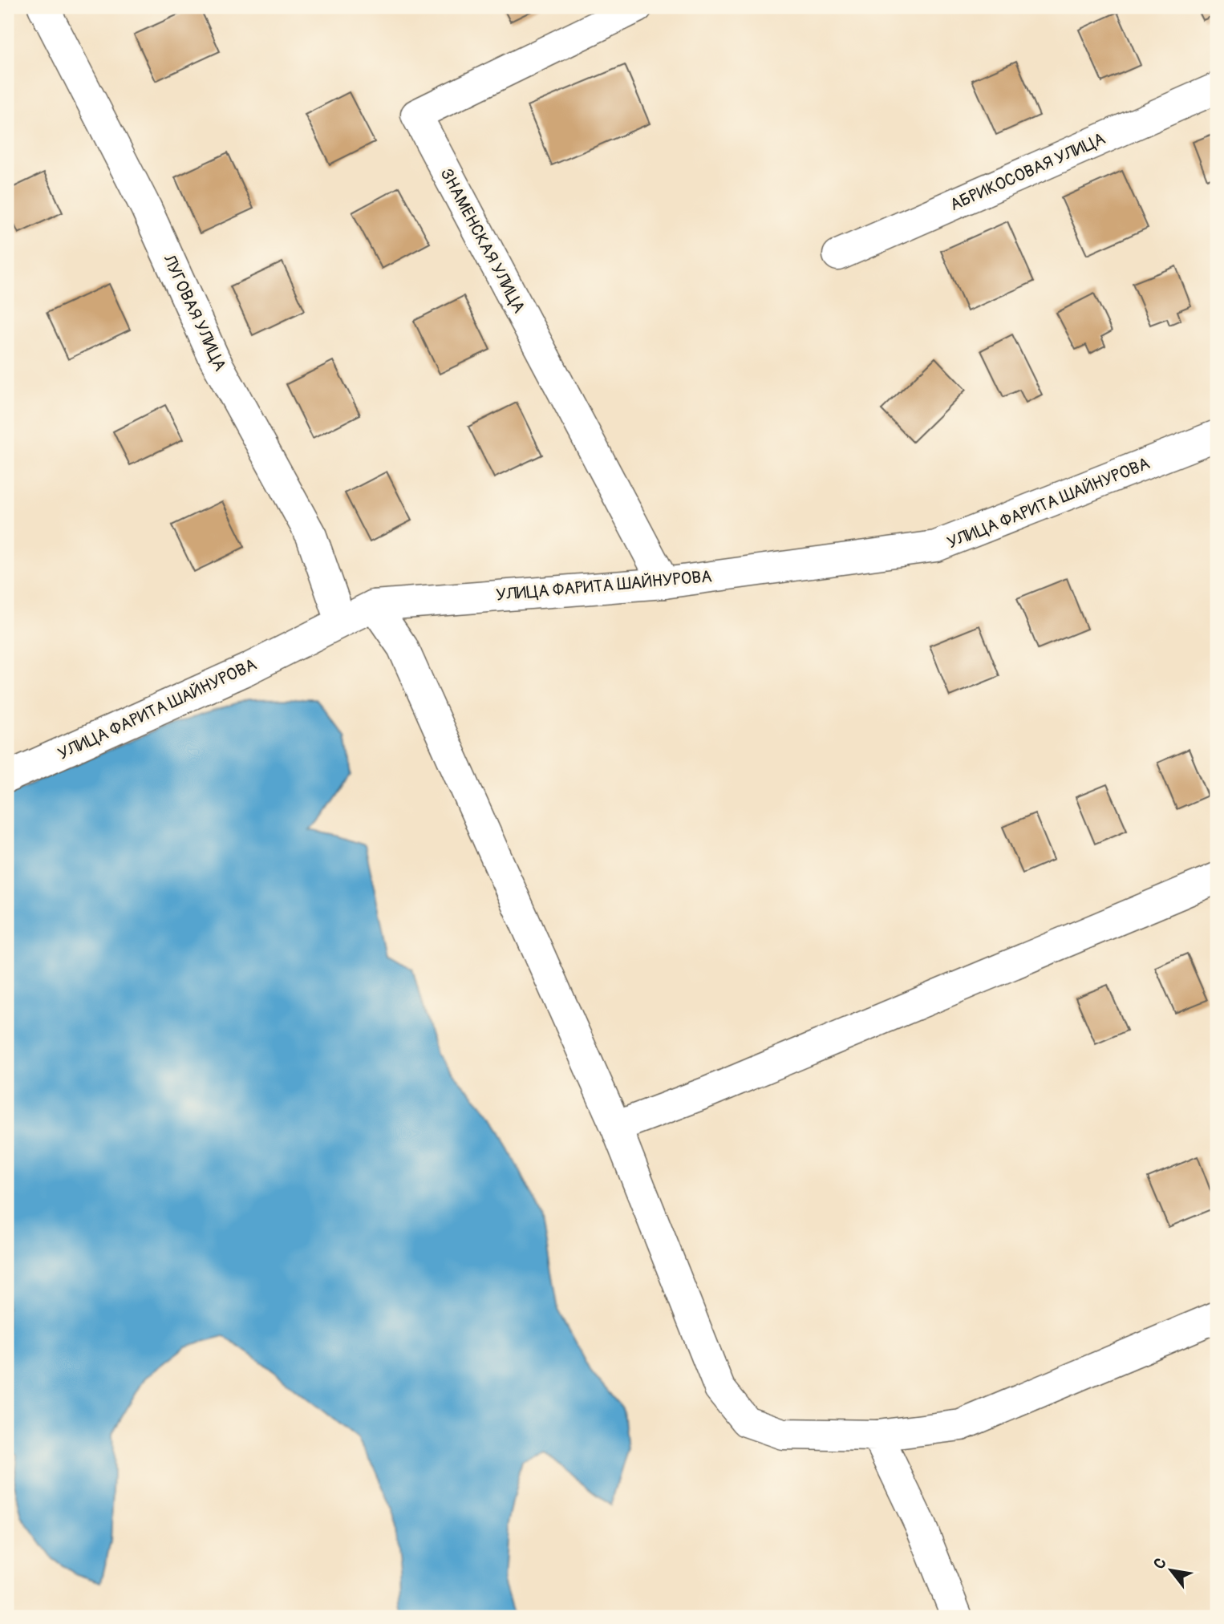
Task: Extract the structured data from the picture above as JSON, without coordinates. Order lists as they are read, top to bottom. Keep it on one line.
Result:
{"streets":{"street":["АБРИКОСОВАЯ УЛИЦА","ЗНАМЕНСКАЯ УЛИЦА","ЛУГОВАЯ УЛИЦА","УЛИЦА ФАРИТА ШАЙНУРОВА"]},"crossings":[["ЗНАМЕНСКАЯ УЛИЦА","УЛИЦА ФАРИТА ШАЙНУРОВА"],["ЛУГОВАЯ УЛИЦА","УЛИЦА ФАРИТА ШАЙНУРОВА"]],"north":"top left"}
